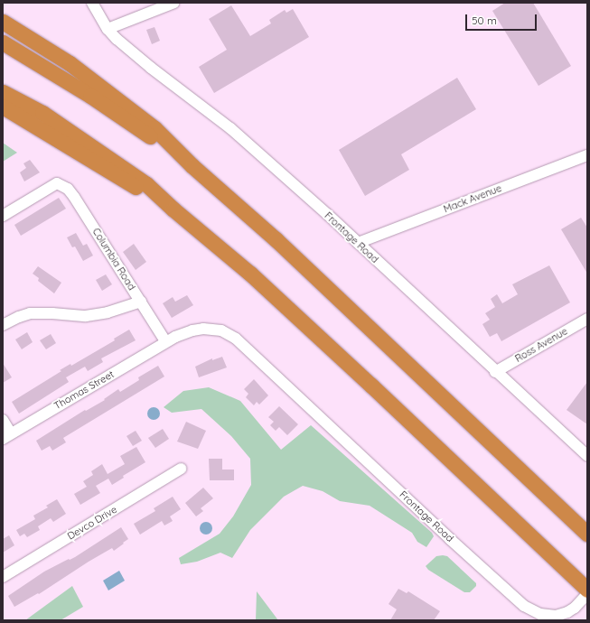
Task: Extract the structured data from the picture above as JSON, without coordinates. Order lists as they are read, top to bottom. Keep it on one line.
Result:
{"streets":{"street":["Mack Avenue","Frontage Road","Columbia Road","Ross Avenue","Thomas Street","Devco Drive"]},"crossings":[["Mack Avenue","Frontage Road"],["Frontage Road","Columbia Road"],["Frontage Road","Ross Avenue"],["Frontage Road","Thomas Street"],["Columbia Road","Thomas Street"]],"scale_bar":"50 m"}
